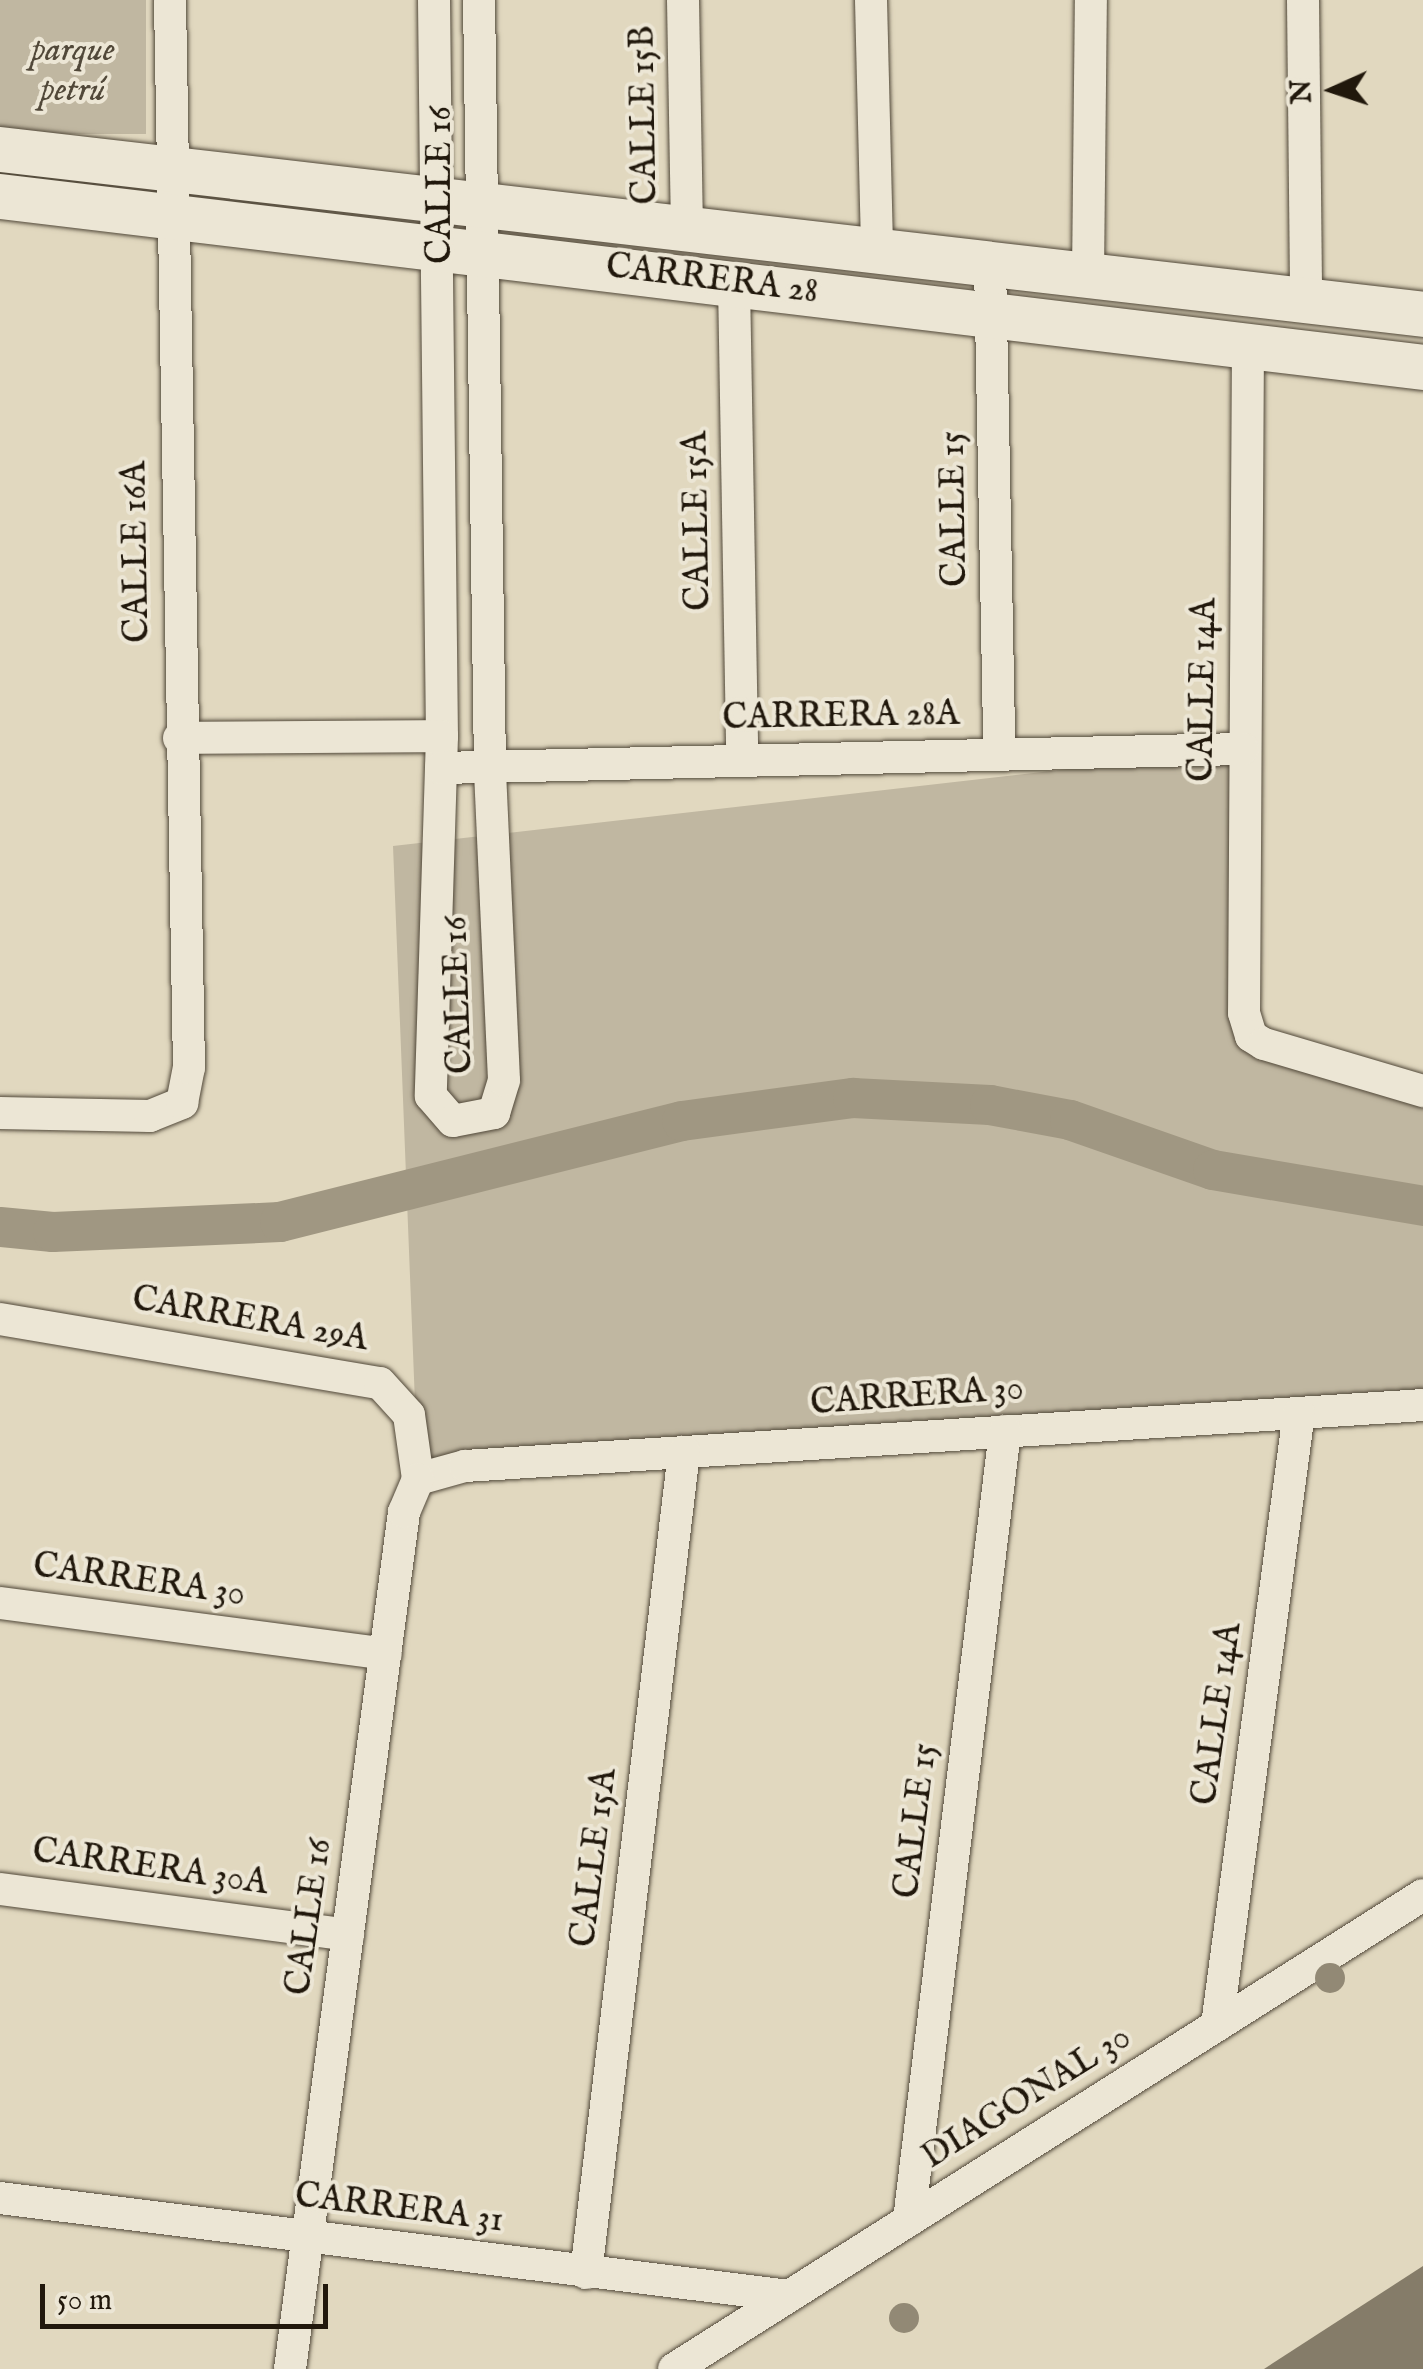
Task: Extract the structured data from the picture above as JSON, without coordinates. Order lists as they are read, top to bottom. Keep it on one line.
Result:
{"streets":{"street":["CALLE 15B","CALLE 16","CARRERA 28","CALLE 15","CALLE 15A","CALLE 16A","CALLE 14A","CARRERA 28A","CARRERA 29A","CARRERA 30","CARRERA 30A","DIAGONAL 30","CARRERA 31"]},"crossings":[["CALLE 15B","CARRERA 28"],["CALLE 16","CARRERA 28"],["CALLE 16","CARRERA 28A"],["CALLE 16","CARRERA 29A"],["CALLE 16","CARRERA 30"],["CALLE 16","CARRERA 30A"],["CALLE 16","CARRERA 31"],["CARRERA 28","CALLE 15"],["CARRERA 28","CALLE 15A"],["CARRERA 28","CALLE 16A"],["CARRERA 28","CALLE 14A"],["CALLE 15","CARRERA 28A"],["CALLE 15","CARRERA 30"],["CALLE 15","DIAGONAL 30"],["CALLE 15A","CARRERA 28A"],["CALLE 15A","CARRERA 30"],["CALLE 15A","CARRERA 31"],["CALLE 16A","CARRERA 28A"],["CALLE 14A","CARRERA 28A"],["CALLE 14A","CARRERA 30"],["CALLE 14A","DIAGONAL 30"],["CARRERA 29A","CARRERA 30"],["DIAGONAL 30","CARRERA 31"]],"parks":["parque petrú"],"scale_bar":"50 m","north":"left"}
